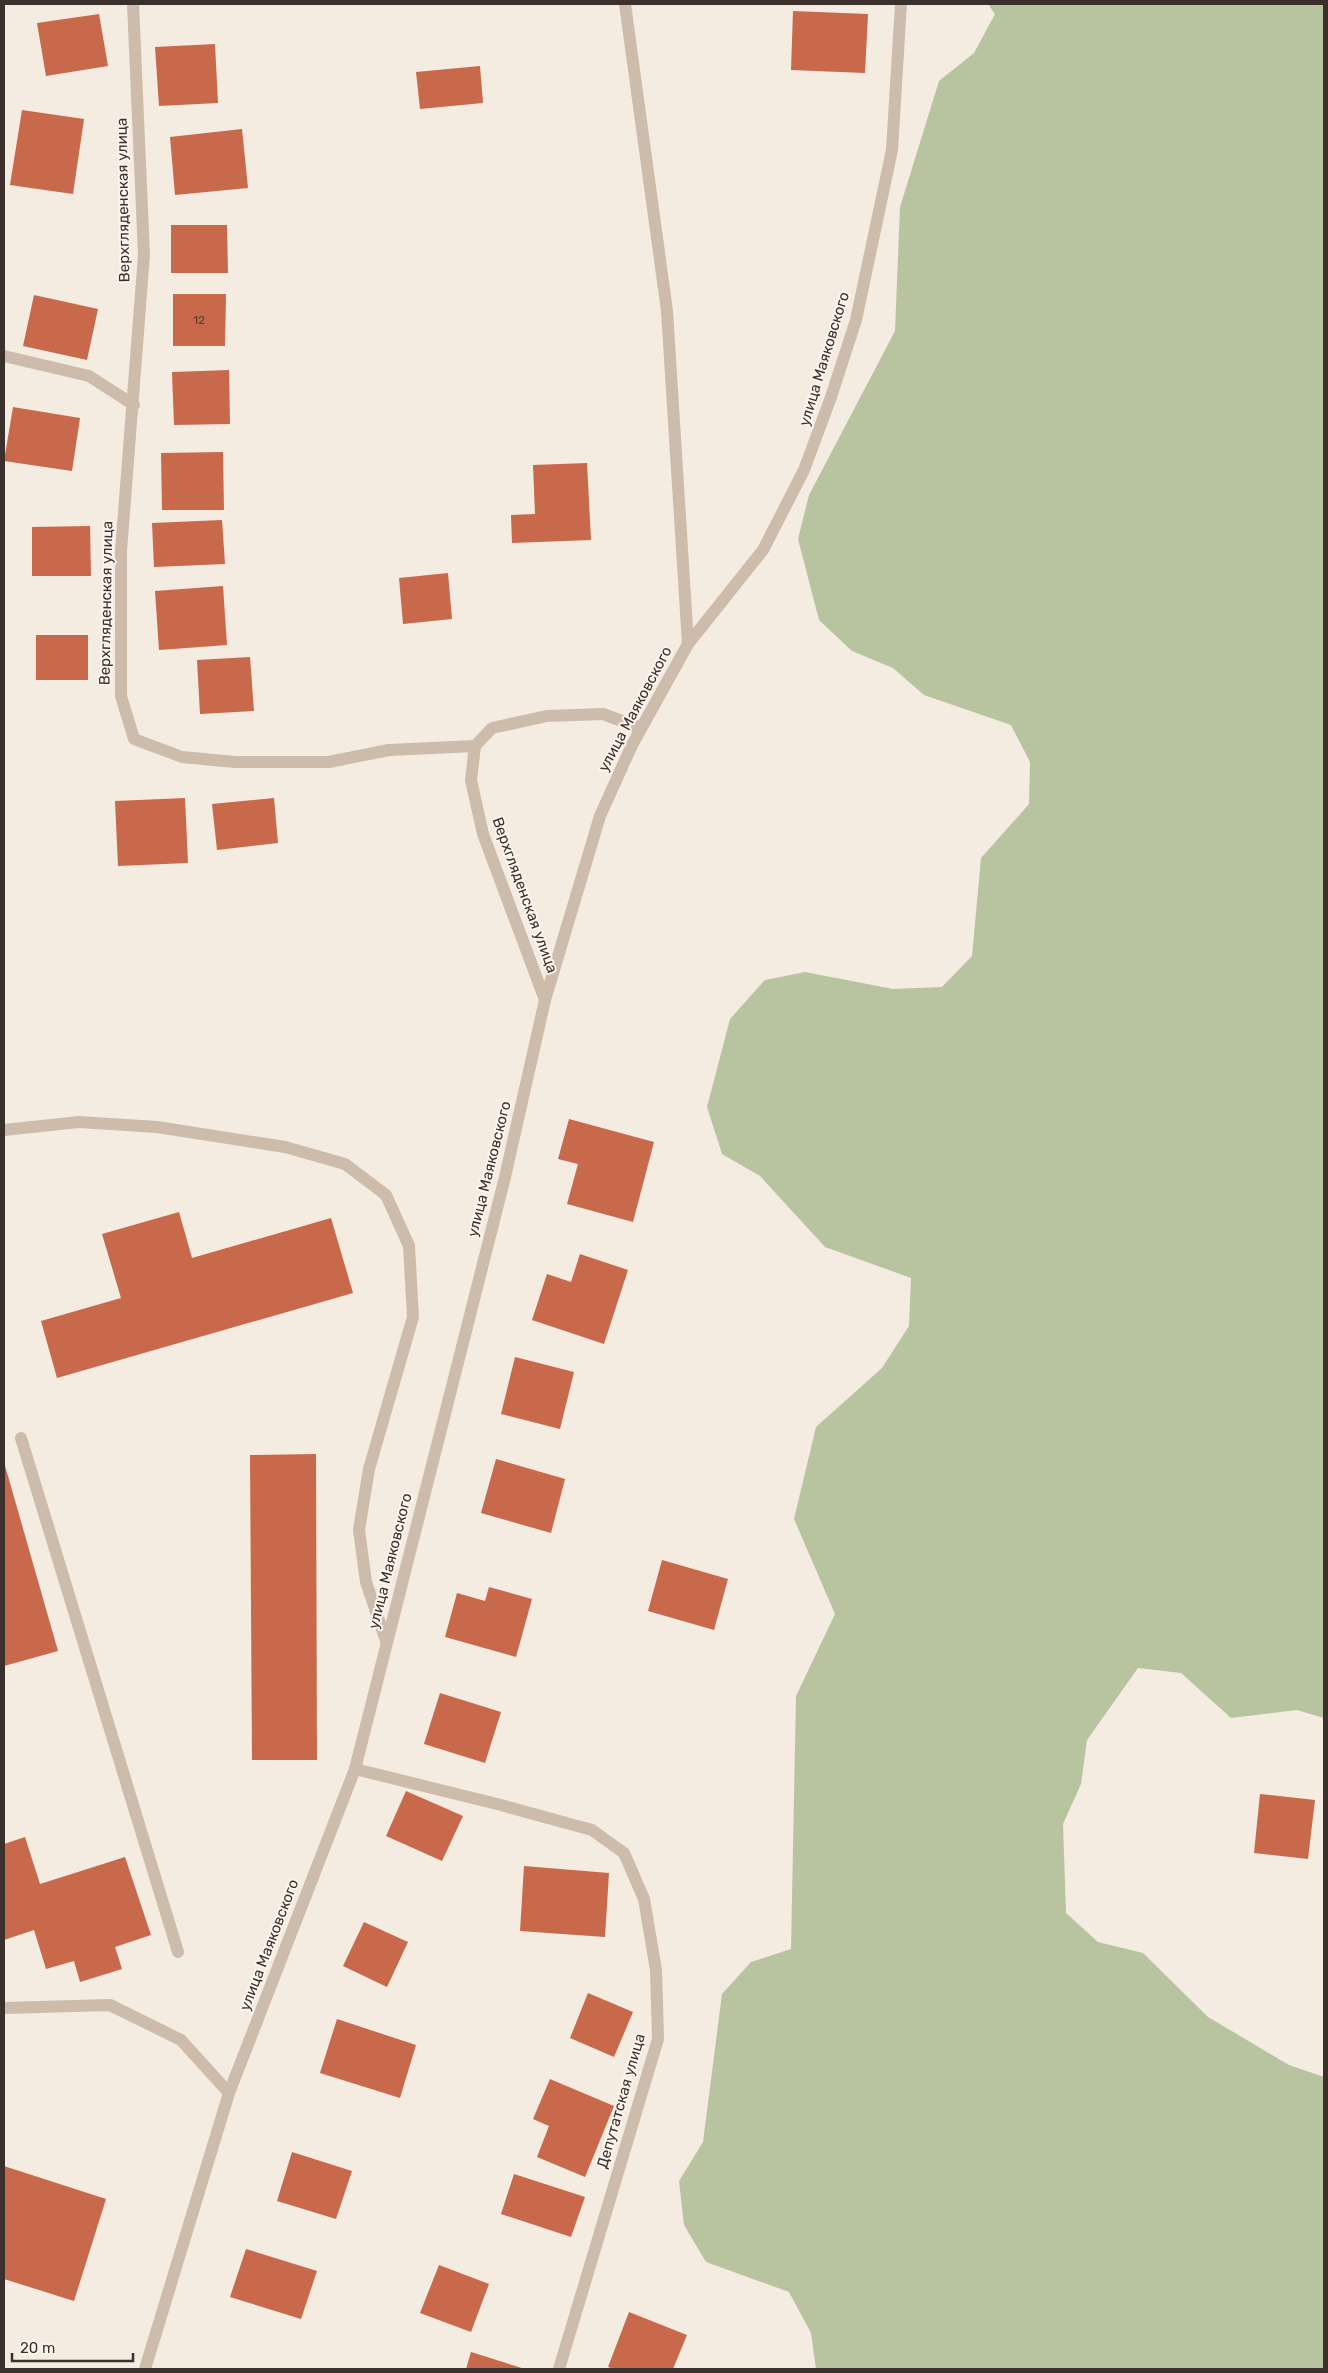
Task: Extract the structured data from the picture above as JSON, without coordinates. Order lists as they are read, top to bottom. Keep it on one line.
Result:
{"streets":{"street":["Верхгляденская улица","улица Маяковского","Депутатская улица"]},"crossings":[["Верхгляденская улица","улица Маяковского"],["улица Маяковского","Депутатская улица"]],"house_numbers":["12"],"scale_bar":"20 m"}
